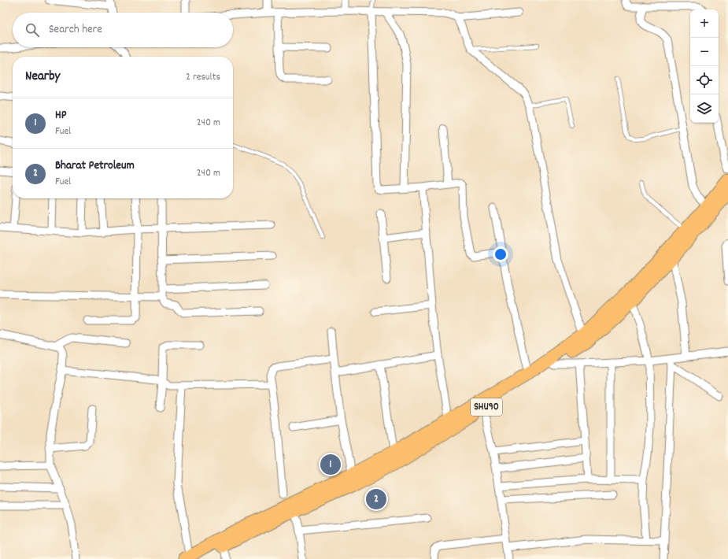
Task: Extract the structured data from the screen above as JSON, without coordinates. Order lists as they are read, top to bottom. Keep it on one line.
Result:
{"streets":{"main road":["SHU90"]},"page":{"map_buttons":["+","−"],"search":"Search here","heading":["Nearby","2 results"],"list":[{"mark":"1","name":"HP","note":"Fuel","value":"240 m"},{"mark":"2","name":"Bharat Petroleum","note":"Fuel","value":"240 m"}],"pins":["1","2"]}}
